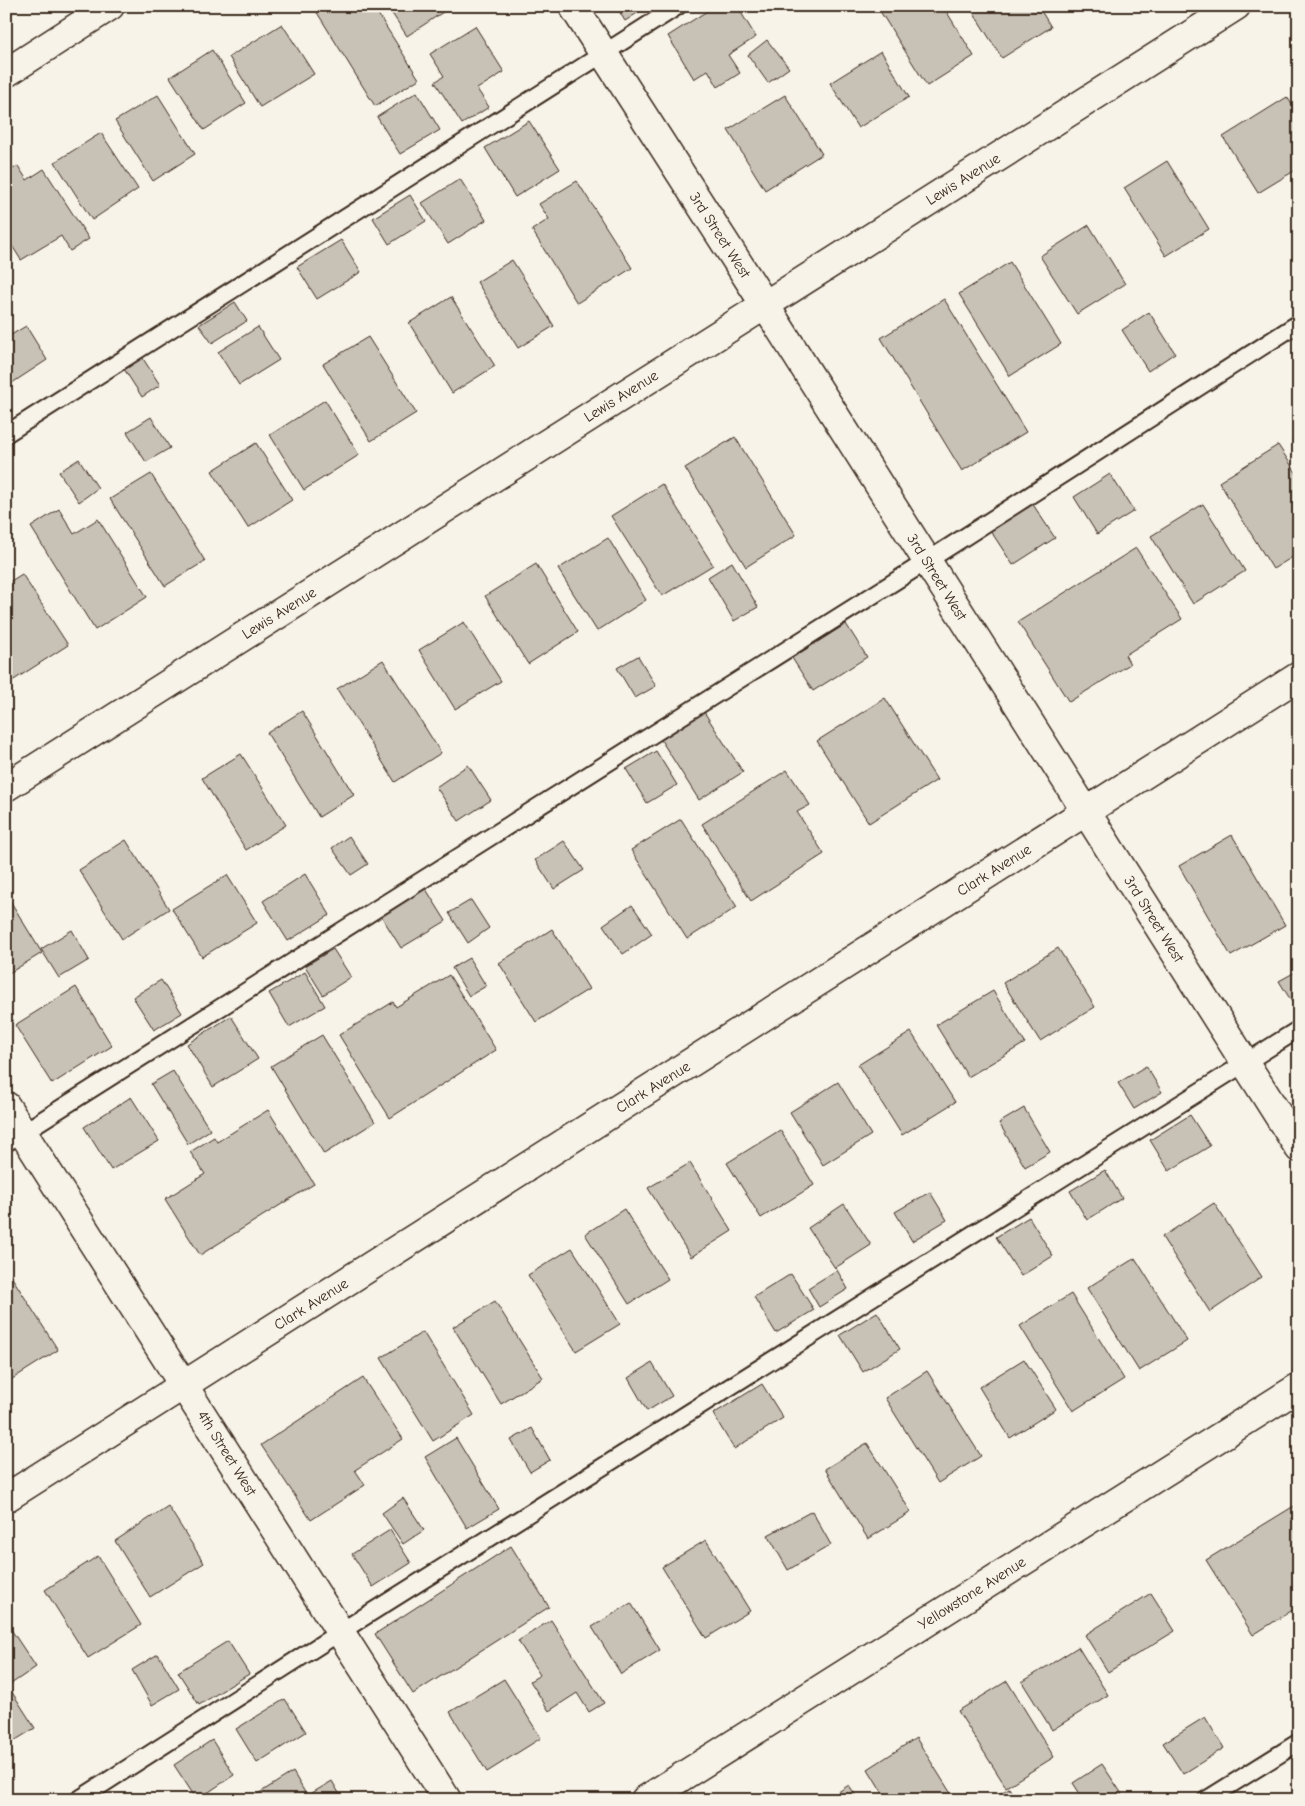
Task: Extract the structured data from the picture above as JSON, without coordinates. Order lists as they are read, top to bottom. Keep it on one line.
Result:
{"streets":{"street":["Lewis Avenue","3rd Street West","Clark Avenue","4th Street West","Yellowstone Avenue"]},"crossings":[["Lewis Avenue","3rd Street West"],["3rd Street West","Clark Avenue"],["Clark Avenue","4th Street West"]]}
